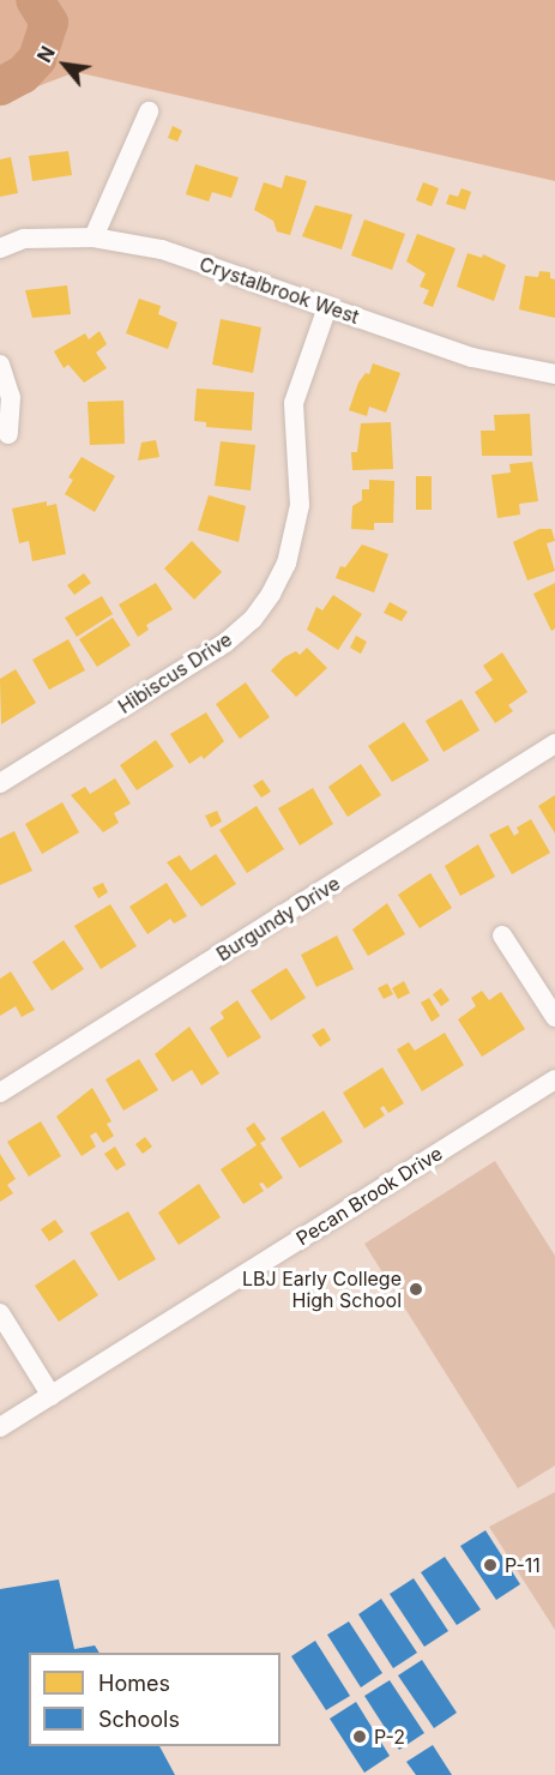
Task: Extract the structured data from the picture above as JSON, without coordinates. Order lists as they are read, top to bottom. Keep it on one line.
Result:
{"streets":{"street":["Crystalbrook West","Hibiscus Drive","Burgundy Drive","Pecan Brook Drive"]},"crossings":[["Crystalbrook West","Hibiscus Drive"]],"places":["LBJ Early College High School","P-11","P-2"],"legend":["Homes","Schools"],"north":"top left"}
